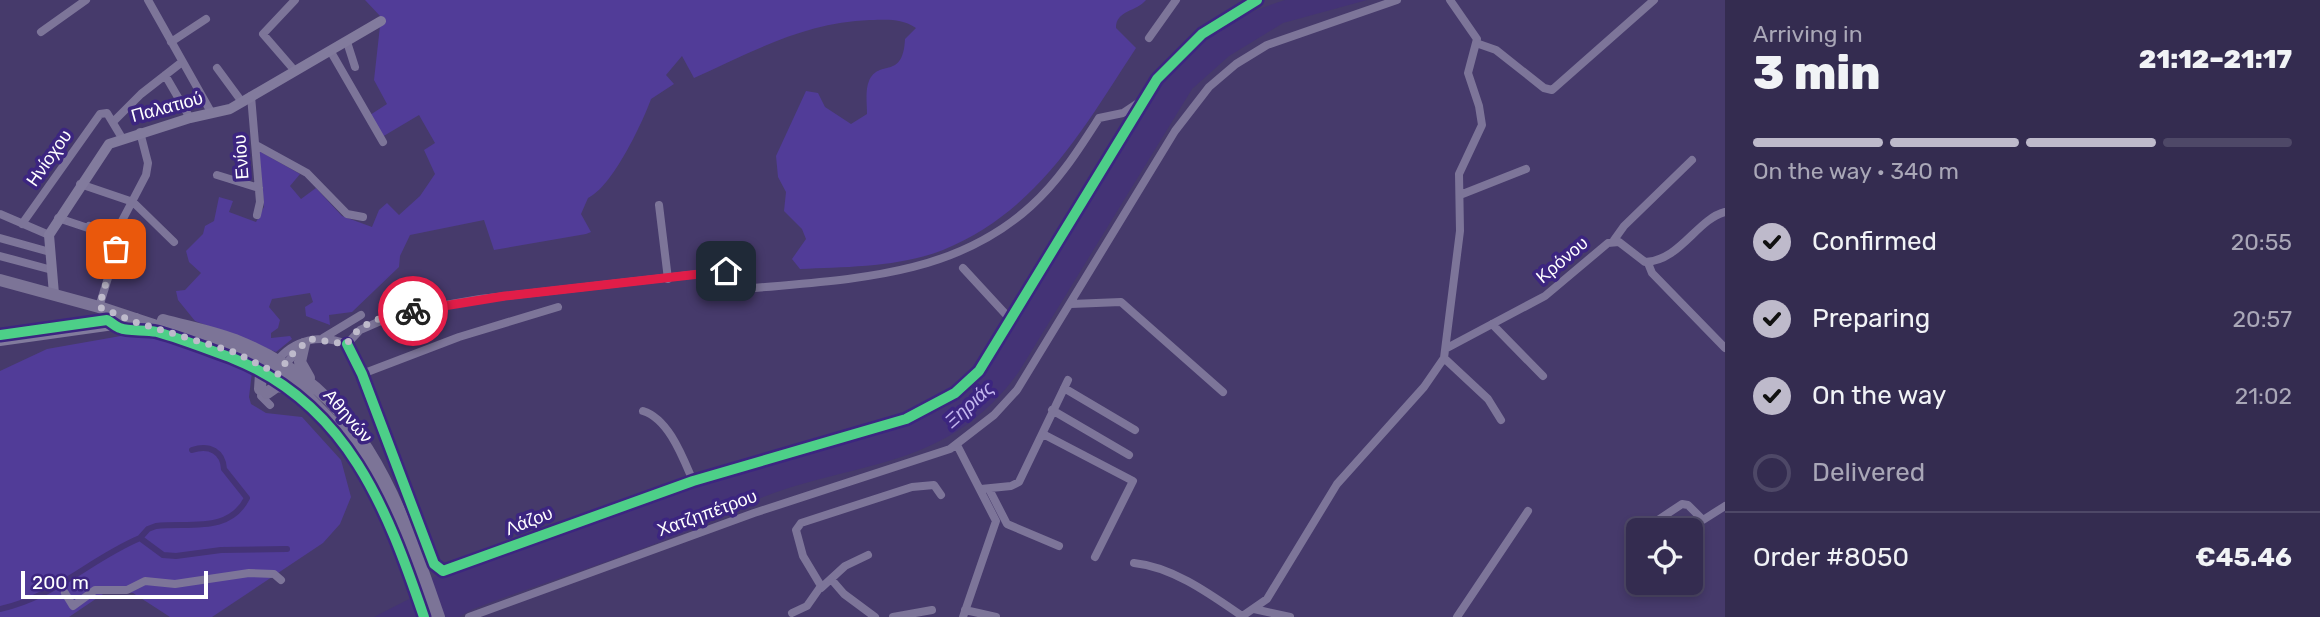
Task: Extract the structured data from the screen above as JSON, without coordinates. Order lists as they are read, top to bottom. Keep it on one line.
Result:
{"streets":{"main road":["Αθηνών"],"street":["Παλατιού","Ενίου","Ηνίοχου","Κρόνου","Χατζηπέτρου","Λάζου"]},"crossings":[["Παλατιού","Ενίου"],["Αθηνών","Λάζου"]],"water":["Ξηριάς"],"scale_bar":"200 m","page":{"heading":["3 min","Arriving in","21:12–21:17"],"panel":["Order #8050","€45.46"],"bar":"On the way · 340 m","list":[["Confirmed","20:55"],["Preparing","20:57"],["On the way","21:02"],"Delivered"],"scale":"200 m"}}
